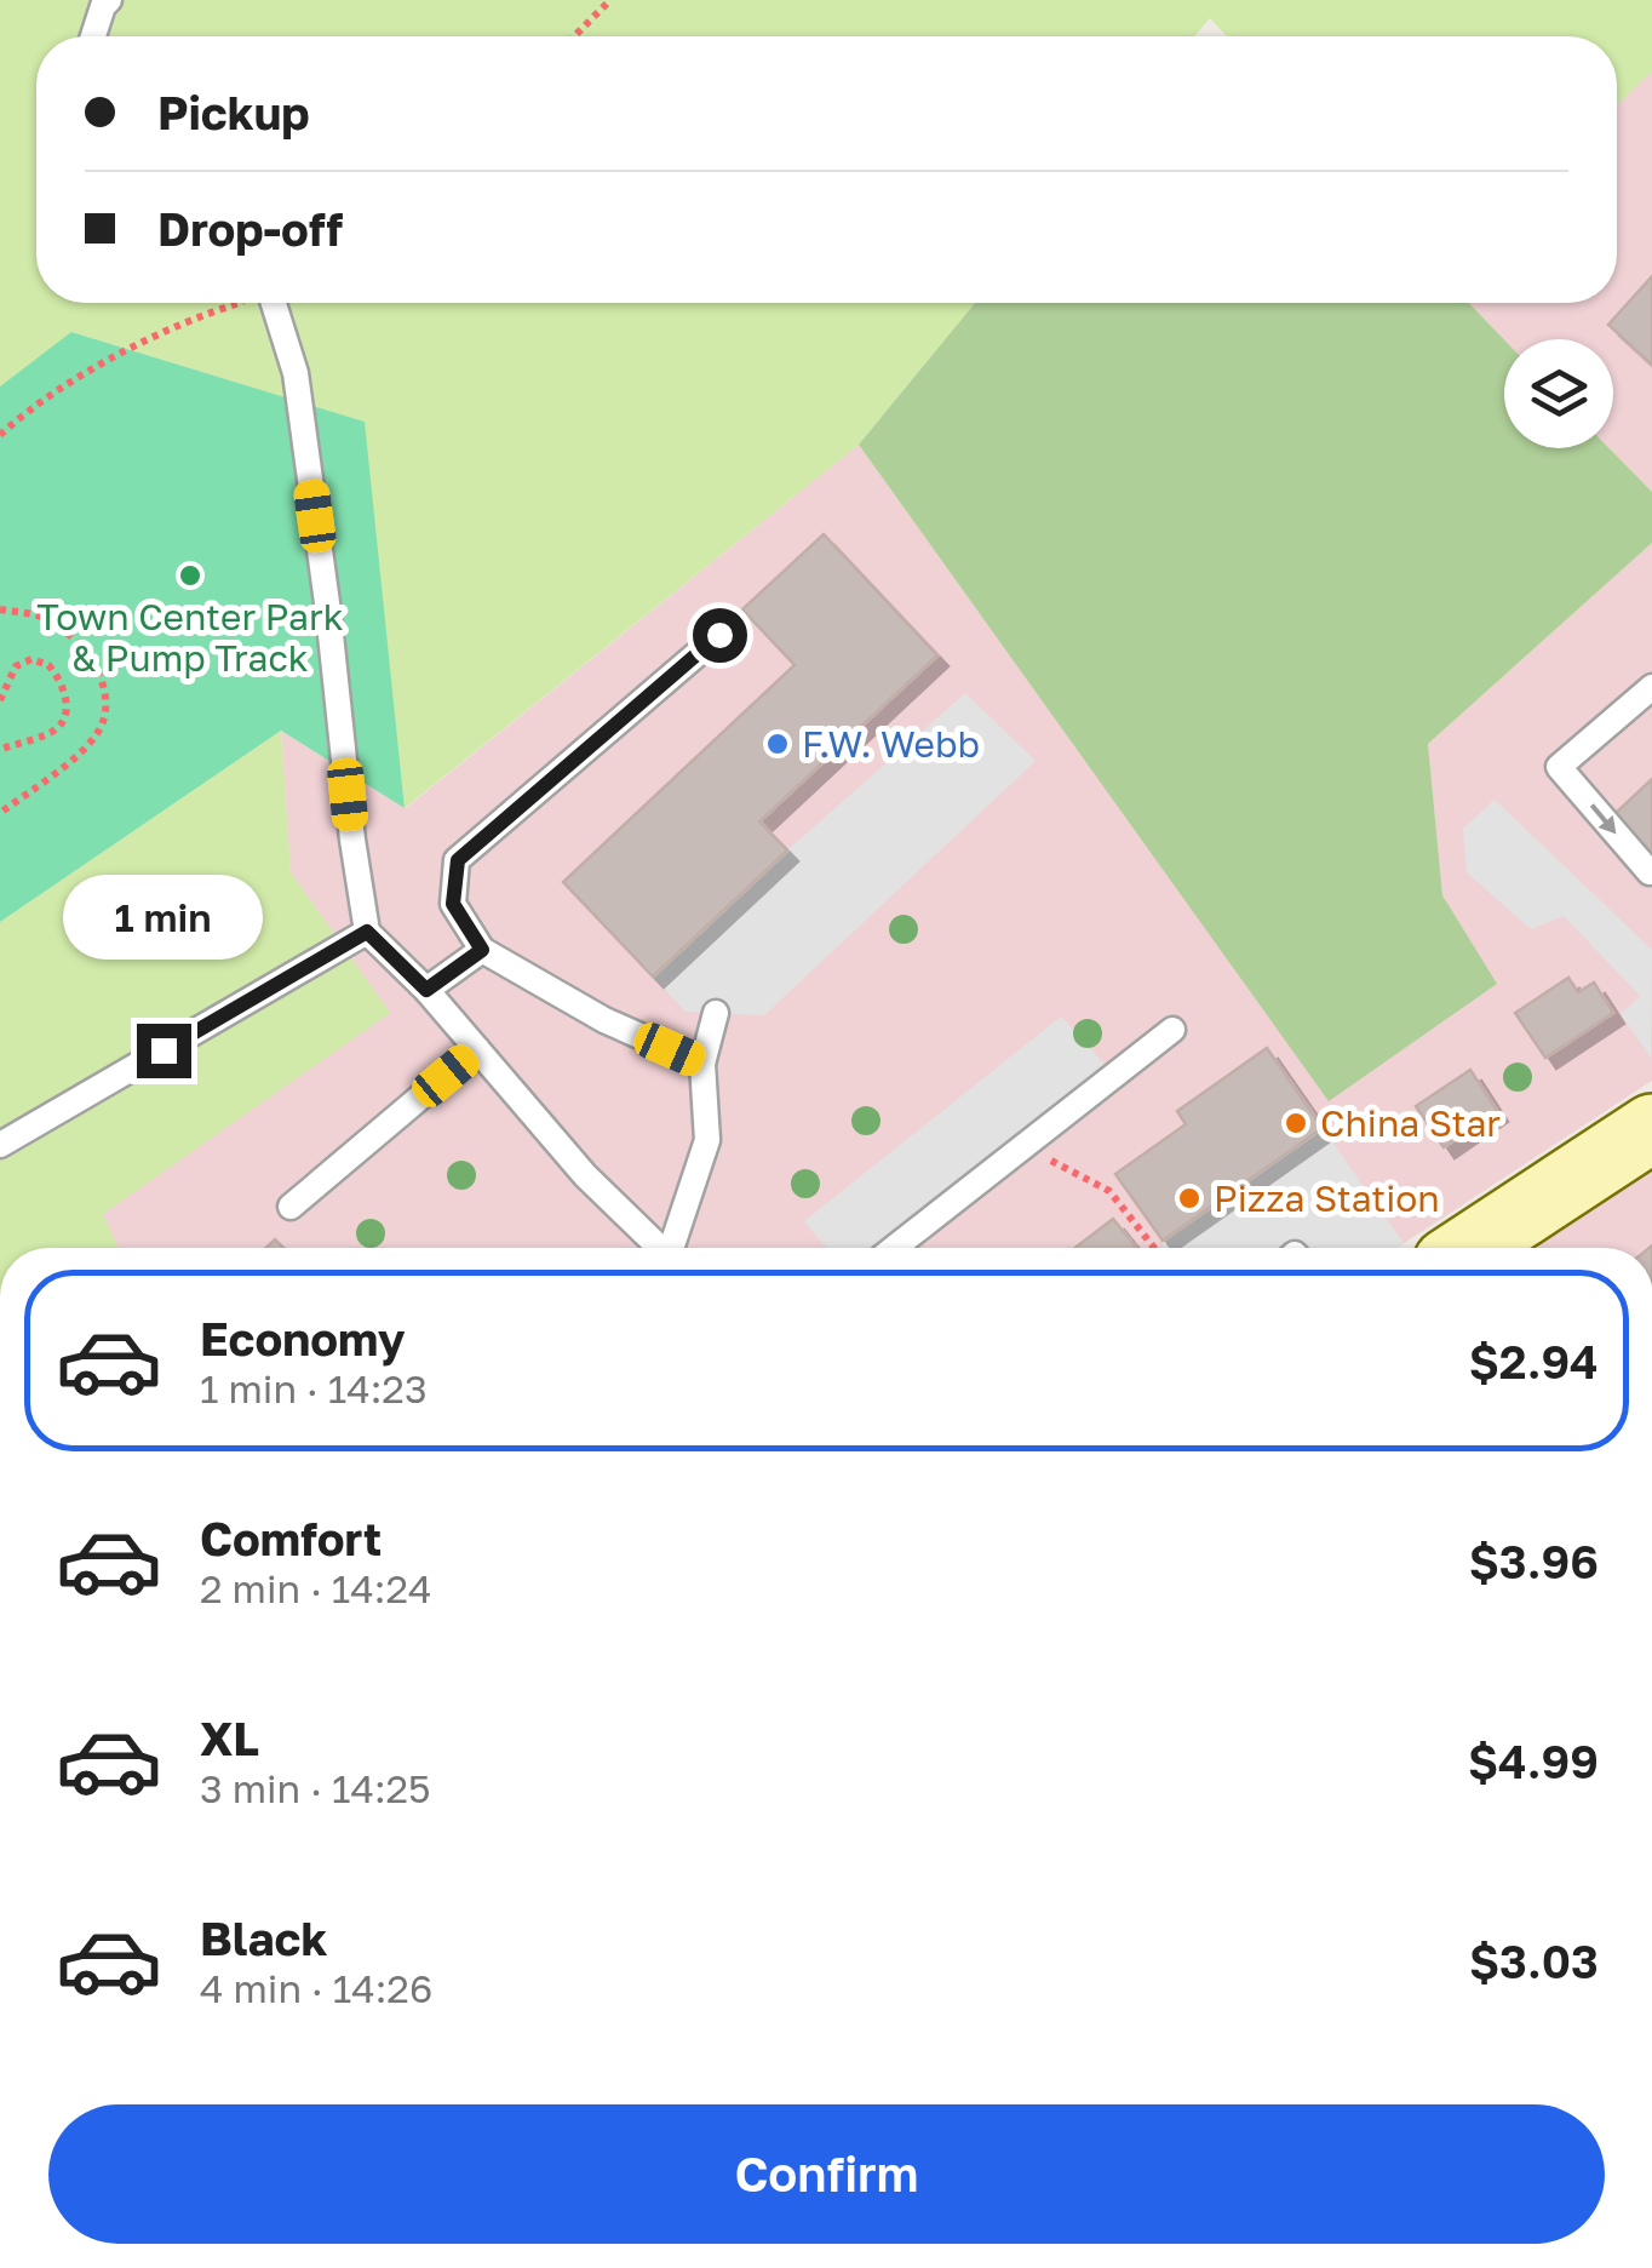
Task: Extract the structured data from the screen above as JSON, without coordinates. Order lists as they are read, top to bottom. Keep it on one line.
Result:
{"places":["Town Center Park & Pump Track","F.W. Webb","China Star","Pizza Station"],"page":{"banner":["Pickup","Drop-off"],"bubble":"1 min","list":[{"name":"Economy","note":"1 min · 14:23","value":"$2.94"},{"name":"Comfort","note":"2 min · 14:24","value":"$3.96"},{"name":"XL","note":"3 min · 14:25","value":"$4.99"},{"name":"Black","note":"4 min · 14:26","value":"$3.03"}],"buttons":"Confirm"}}
